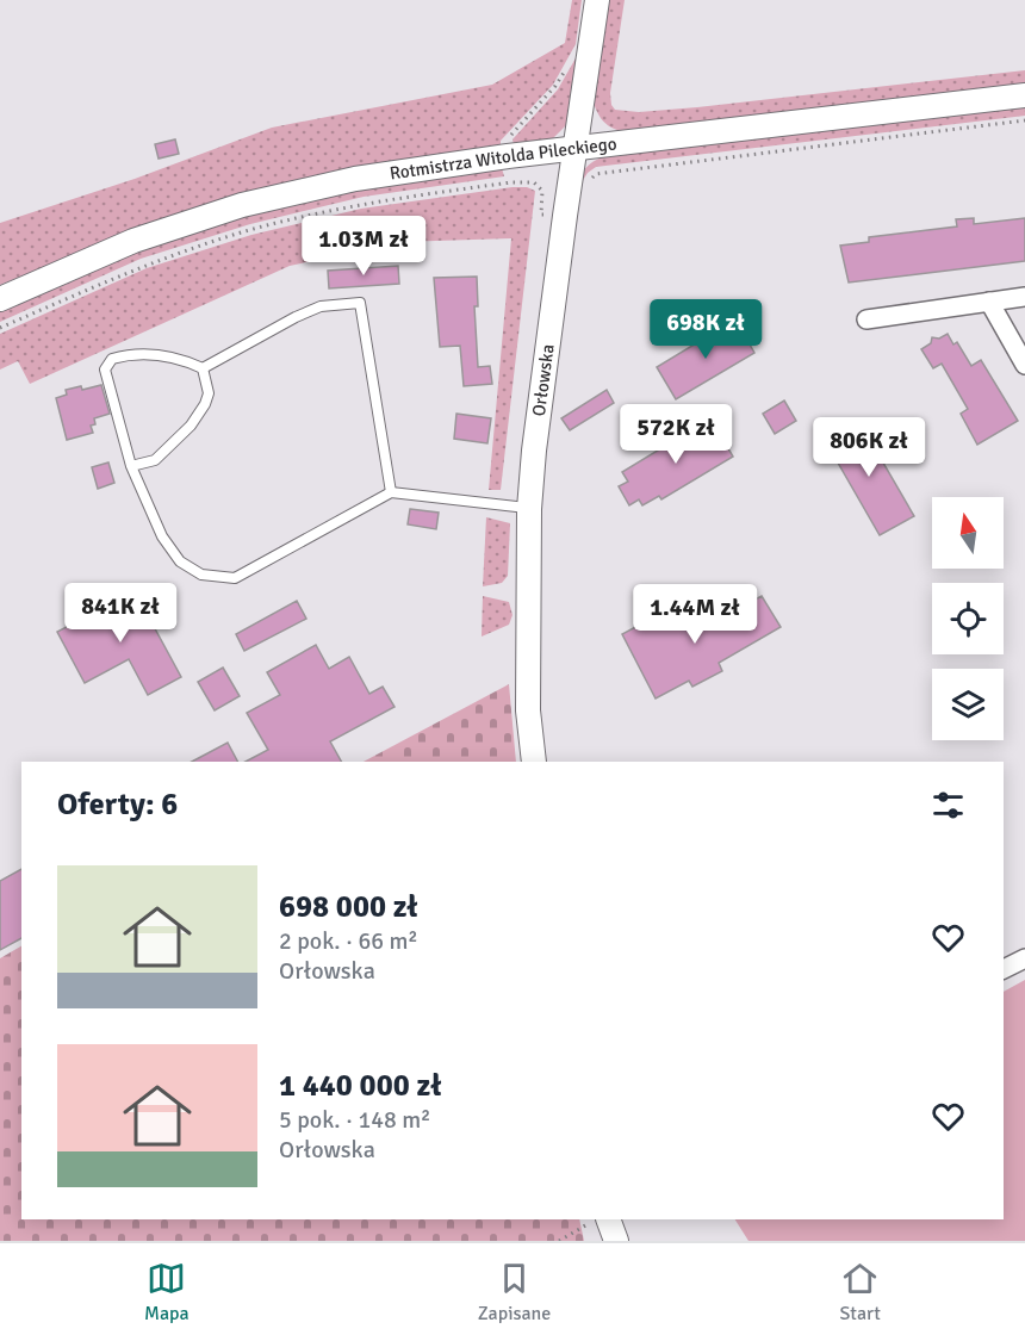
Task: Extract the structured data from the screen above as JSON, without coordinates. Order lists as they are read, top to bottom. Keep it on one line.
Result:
{"streets":{"street":["Rotmistrza Witolda Pileckiego","Orłowska"]},"crossings":[["Rotmistrza Witolda Pileckiego","Orłowska"]],"north":"top","page":{"price":["1.03M zł","698K zł","572K zł","806K zł","841K zł","1.44M zł"],"heading":"Oferty: 6","list":[{"name":"698 000 zł","note":"2 pok. · 66 m² · Orłowska"},{"name":"1 440 000 zł","note":"5 pok. · 148 m² · Orłowska"}],"tabs":["Mapa","Zapisane","Start"]}}
